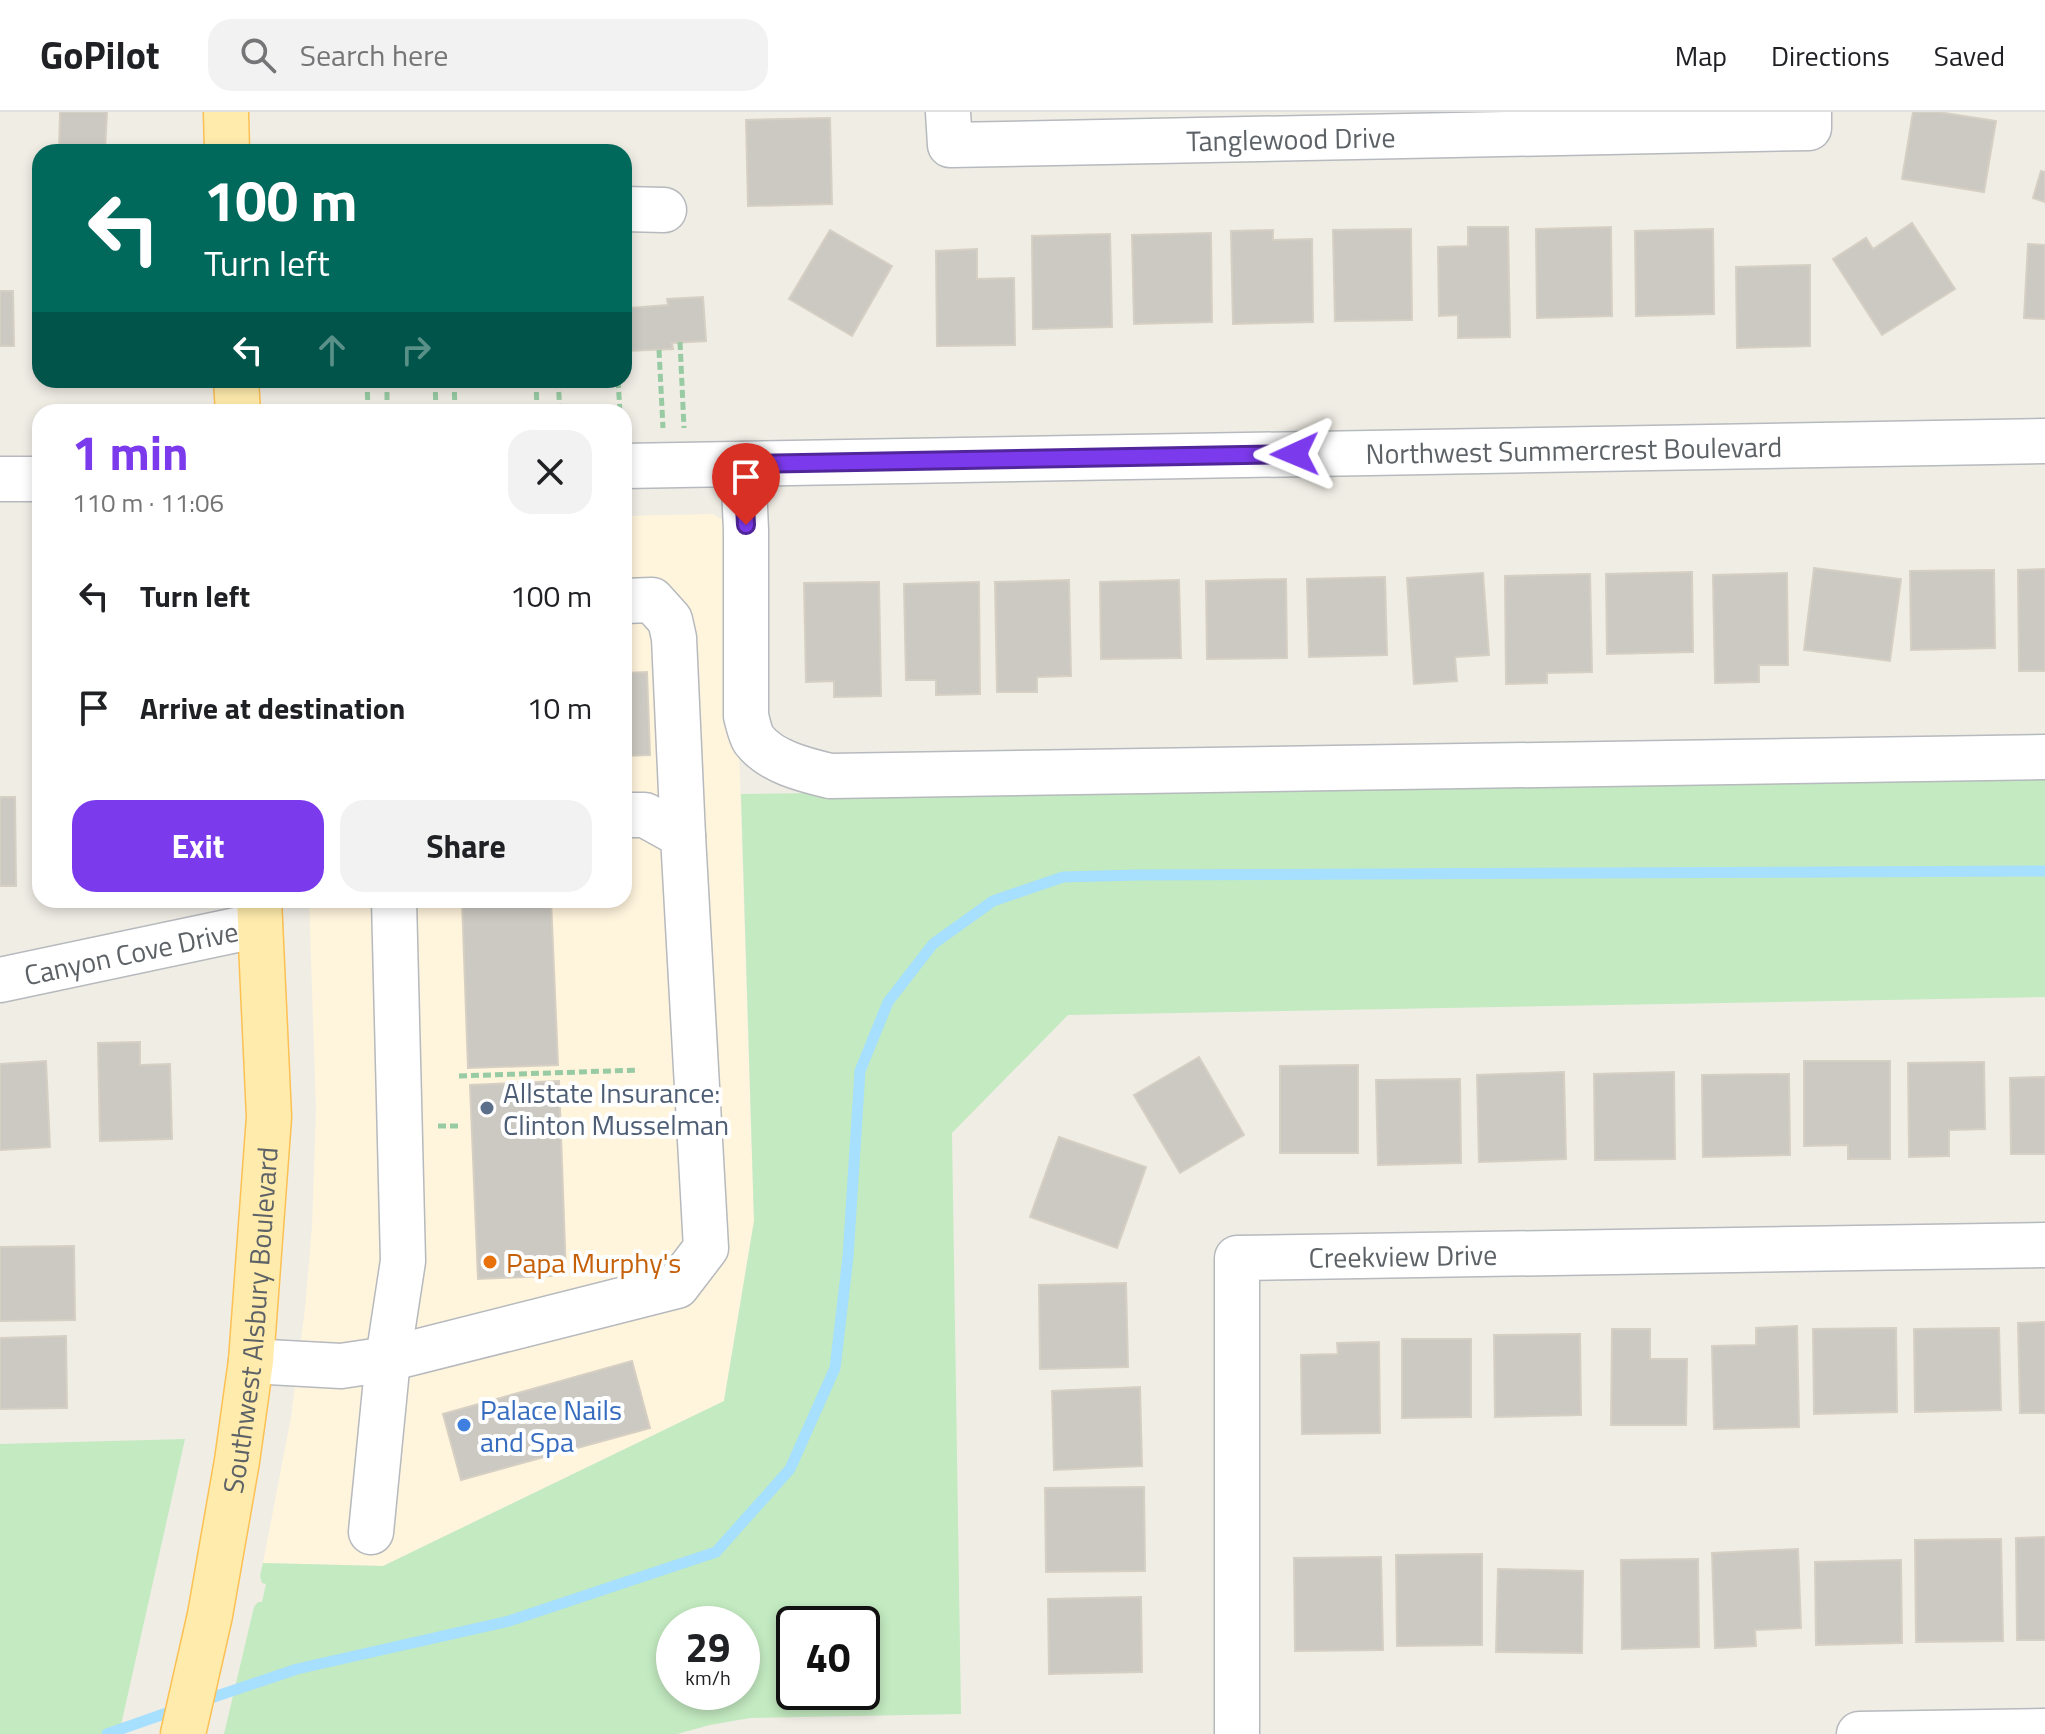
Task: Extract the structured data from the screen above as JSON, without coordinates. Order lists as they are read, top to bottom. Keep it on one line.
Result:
{"streets":{"main road":["Southwest Alsbury Boulevard"],"street":["Tanglewood Drive","Northwest Summercrest Boulevard","Canyon Cove Drive","Creekview Drive"]},"crossings":[["Canyon Cove Drive","Southwest Alsbury Boulevard"]],"places":["Allstate Insurance: Clinton Musselman","Papa Murphy's","Palace Nails and Spa"],"page":{"header":"GoPilot","search":"Search here","nav":["Map","Directions","Saved"],"turn":["100 m","Turn left"],"heading":["1 min","110 m · 11:06"],"list":[{"name":"Turn left","value":"100 m"},{"name":"Arrive at destination","value":"10 m"}],"buttons":["Exit","Share"],"speed":"29 km/h","limit":"40"}}
